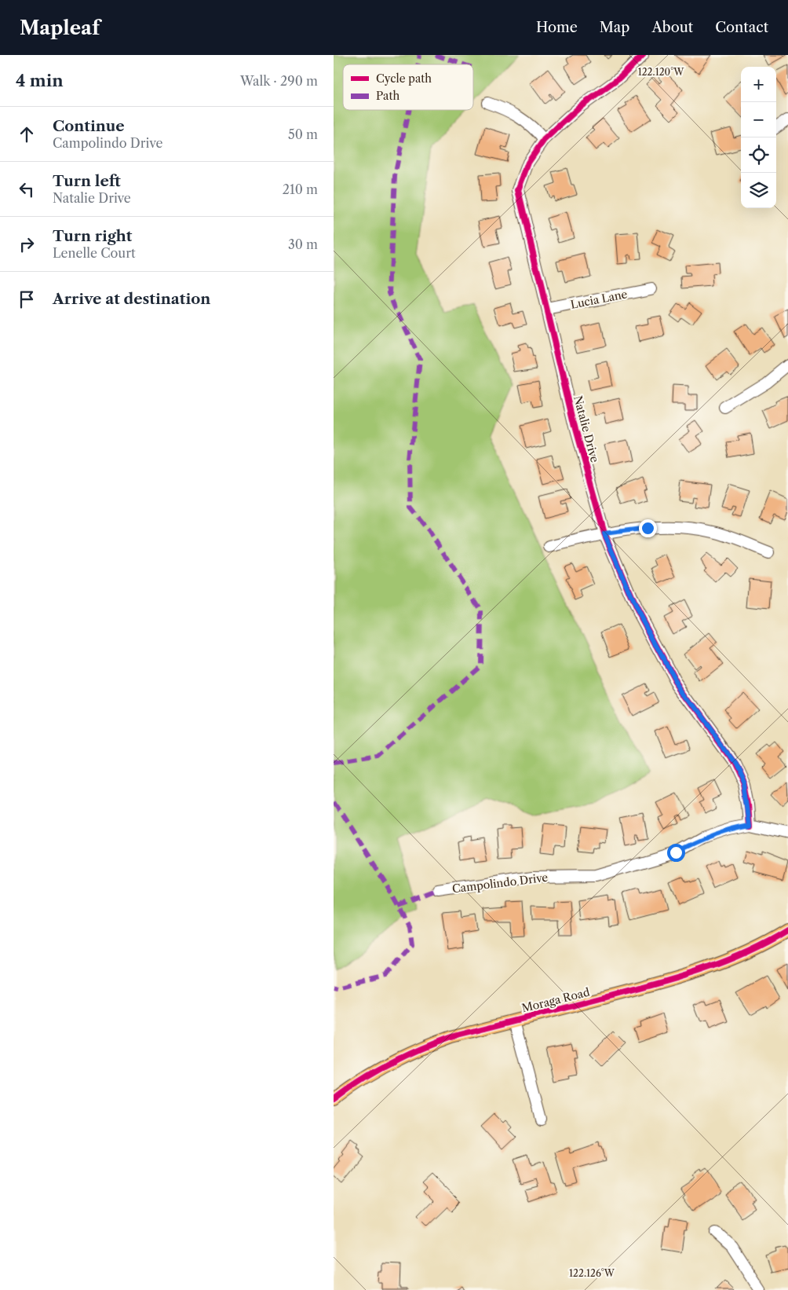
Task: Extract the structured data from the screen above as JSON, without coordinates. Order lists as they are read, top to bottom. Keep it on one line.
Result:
{"streets":{"main road":["Moraga Road"],"street":["Lucia Lane","Natalie Drive","Campolindo Drive"]},"crossings":[["Lucia Lane","Natalie Drive"],["Natalie Drive","Campolindo Drive"]],"legend":["Cycle path","Path"],"page":{"header":"Mapleaf","nav":["Home","Map","About","Contact"],"heading":["4 min","Walk · 290 m"],"map_buttons":["+","−"],"list":[["Continue","Campolindo Drive","50 m"],["Turn left","Natalie Drive","210 m"],["Turn right","Lenelle Court","30 m"],"Arrive at destination"]},"coordinates":["122.120°W","122.126°W"]}
